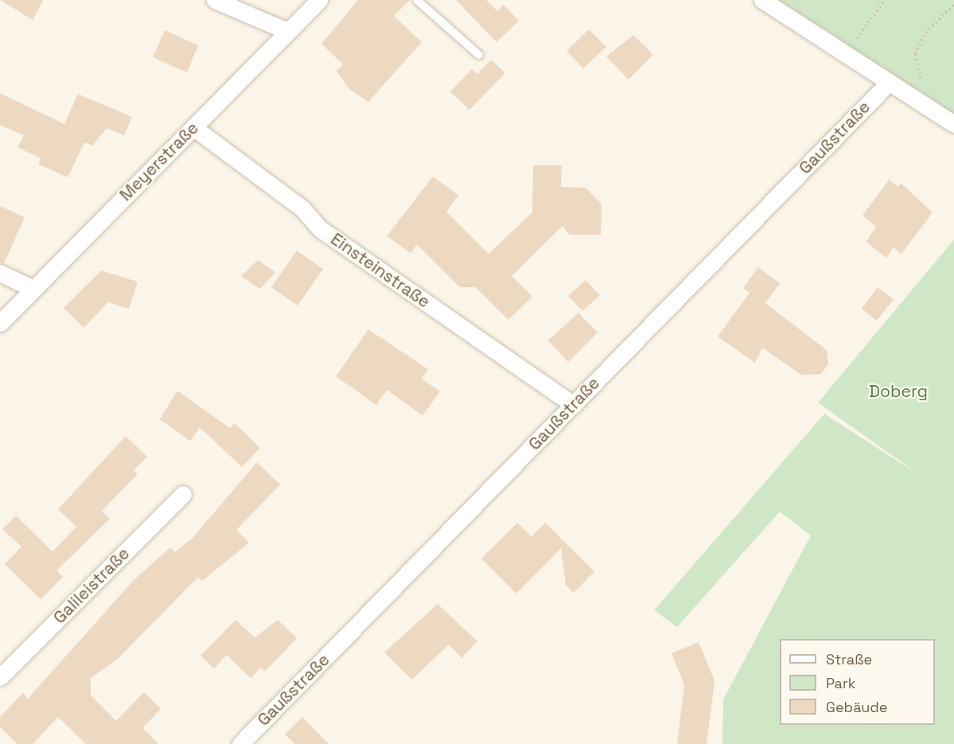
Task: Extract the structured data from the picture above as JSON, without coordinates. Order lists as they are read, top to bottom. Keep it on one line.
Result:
{"streets":{"street":["Gaußstraße","Meyerstraße","Einsteinstraße","Galileistraße"]},"crossings":[["Gaußstraße","Einsteinstraße"],["Meyerstraße","Einsteinstraße"]],"parks":["Doberg"],"legend":["Straße","Park","Gebäude"]}
